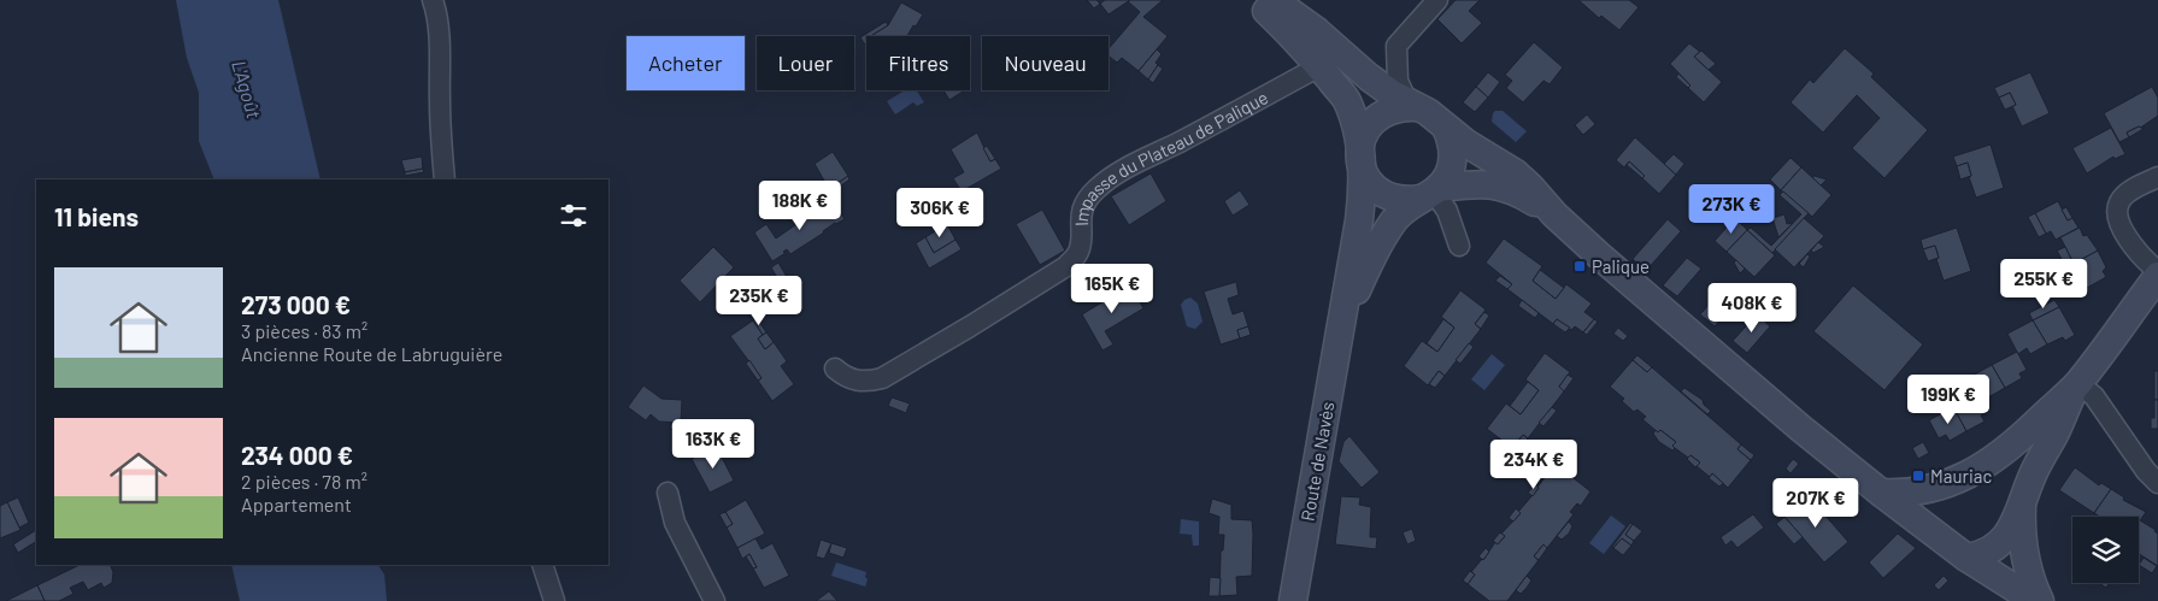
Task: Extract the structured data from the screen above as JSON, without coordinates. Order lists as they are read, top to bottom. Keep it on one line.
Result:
{"streets":{"street":["Impasse du Plateau de Palique","Route de Navès"]},"water":["L'Agoût"],"places":{"transit":["Palique","Mauriac"]},"page":{"chip":["Acheter","Louer","Filtres","Nouveau"],"heading":"11 biens","price":["188K €","273K €","306K €","255K €","165K €","235K €","408K €","199K €","163K €","234K €","207K €"],"list":[{"name":"273 000 €","note":"3 pièces · 83 m² · Ancienne Route de Labruguière"},{"name":"234 000 €","note":"2 pièces · 78 m² · Appartement"}]}}
